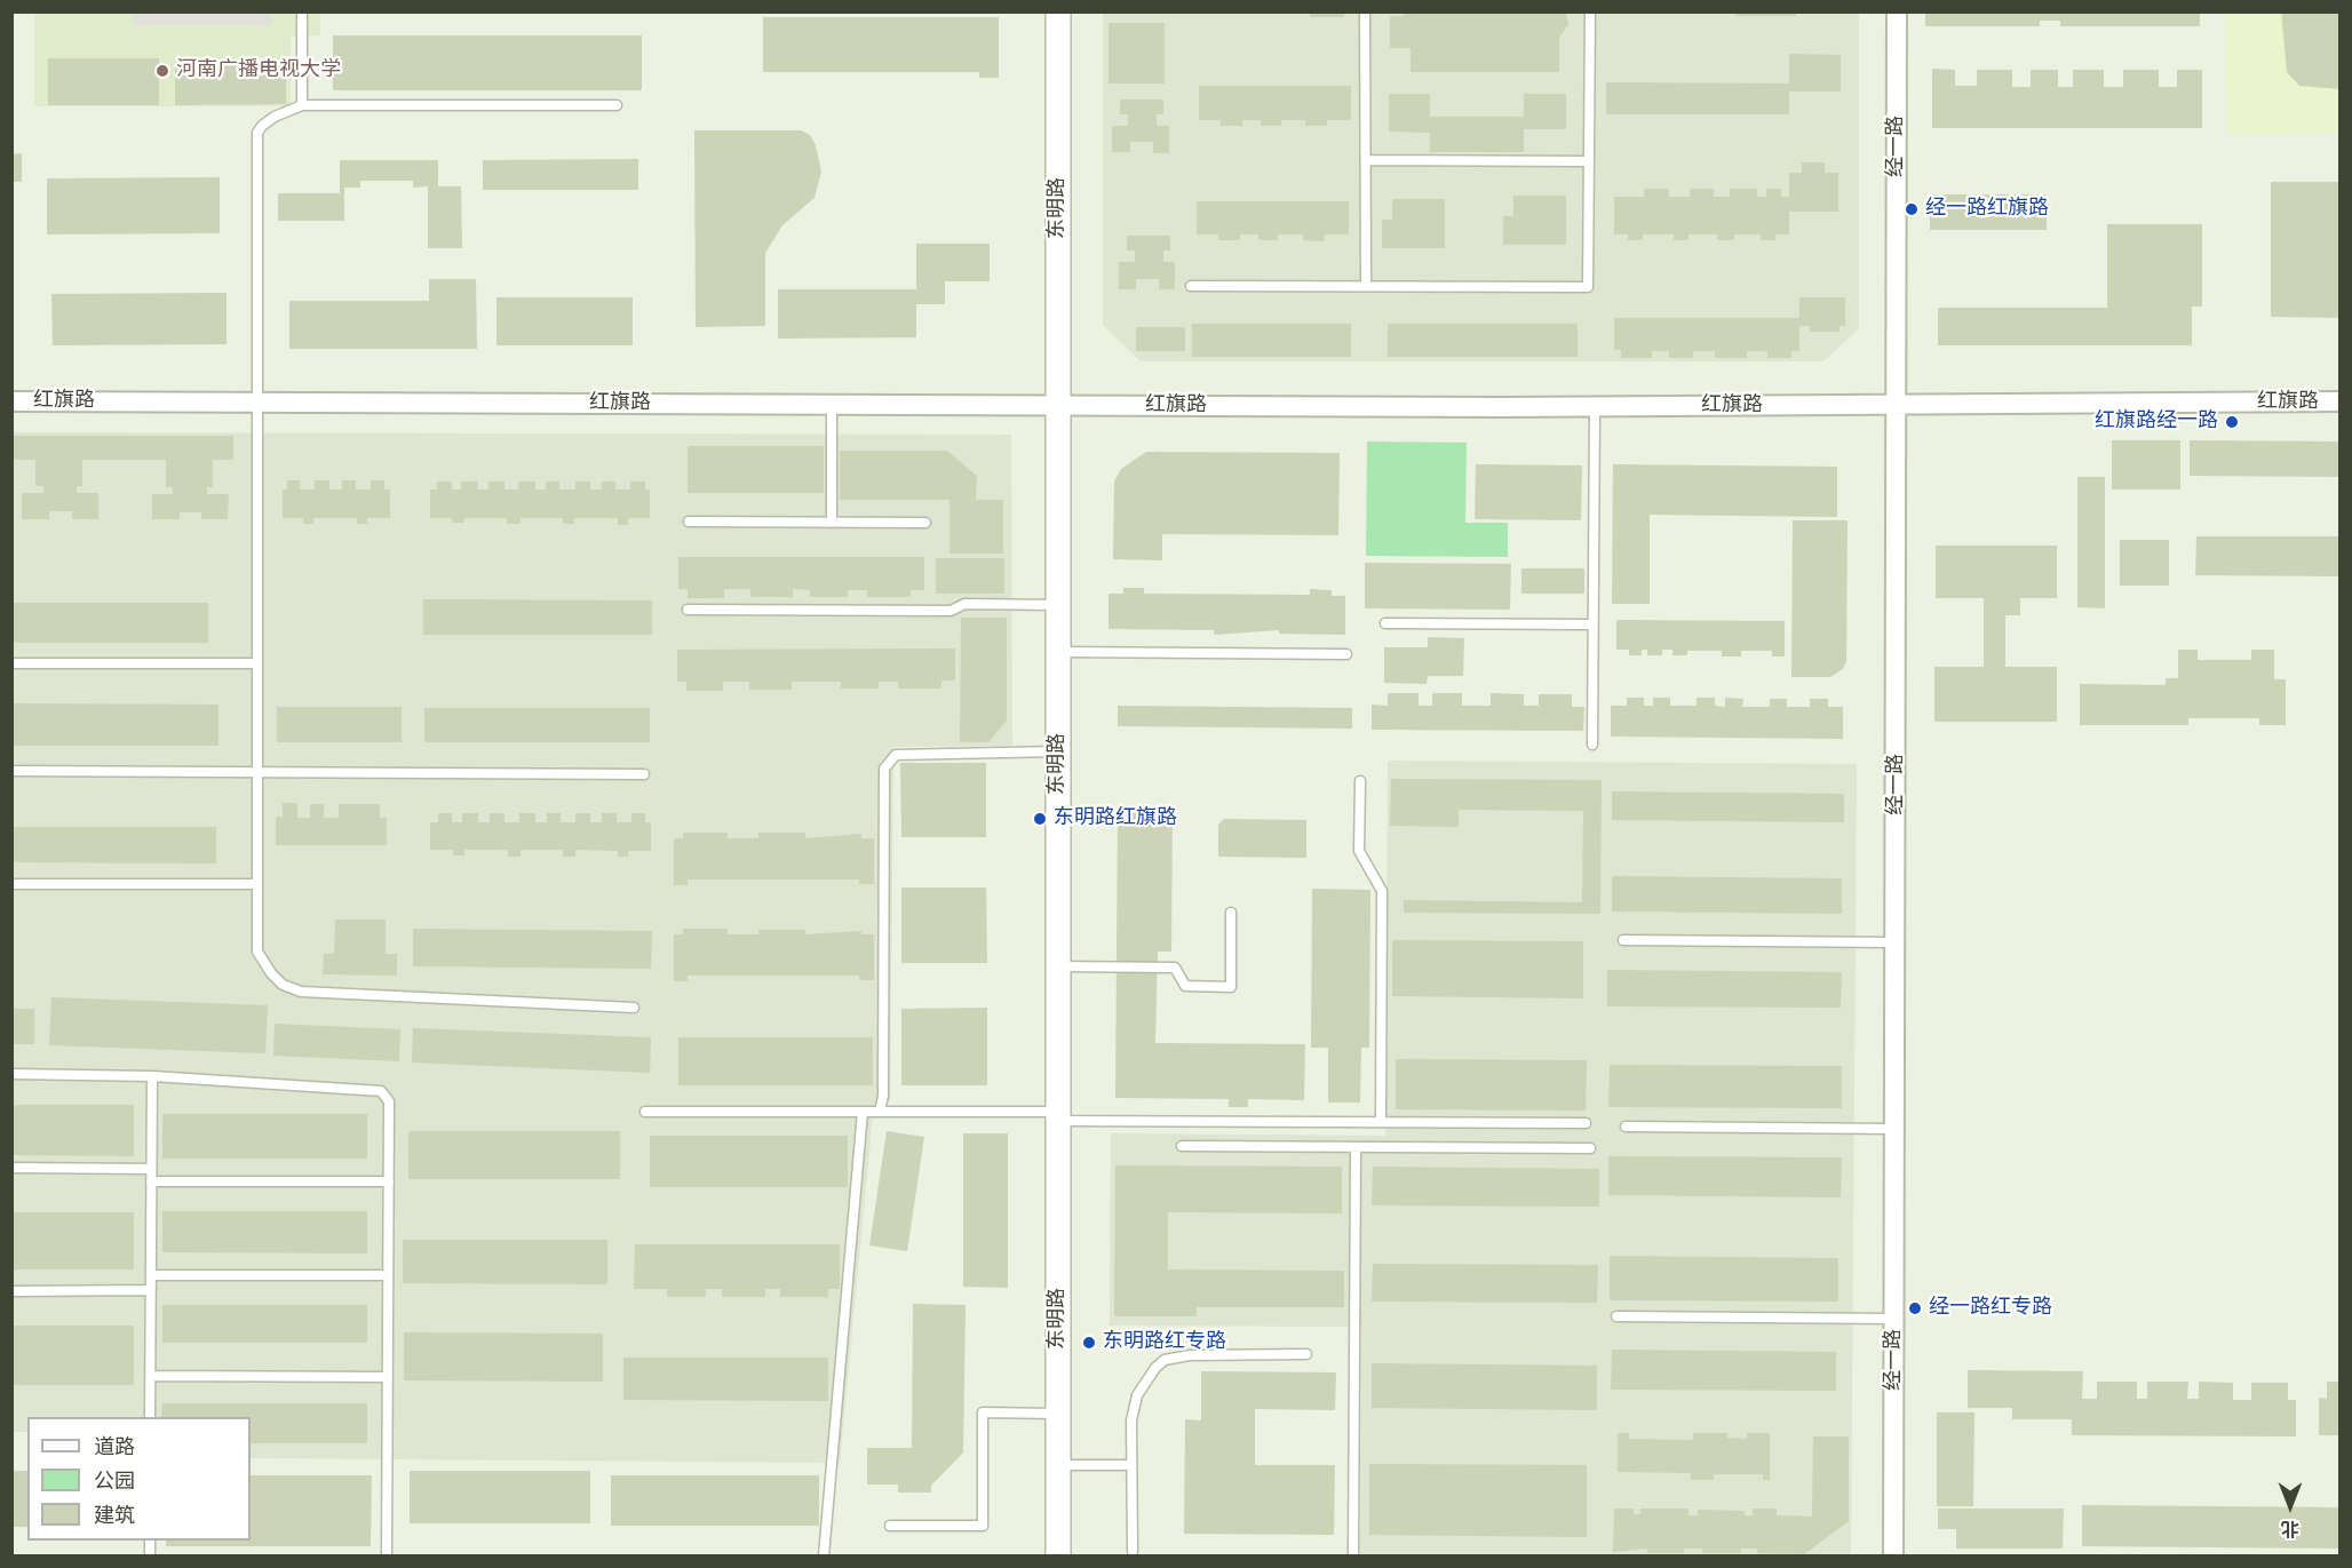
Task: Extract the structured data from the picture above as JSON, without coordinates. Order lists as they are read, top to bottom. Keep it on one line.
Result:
{"streets":{"street":["经一路","东明路","红旗路"]},"crossings":[["经一路","红旗路"],["东明路","红旗路"]],"places":["河南广播电视大学","经一路红旗路","红旗路经一路","东明路红旗路","经一路红专路","东明路红专路"],"legend":["道路","公园","建筑"],"north":"bottom"}
